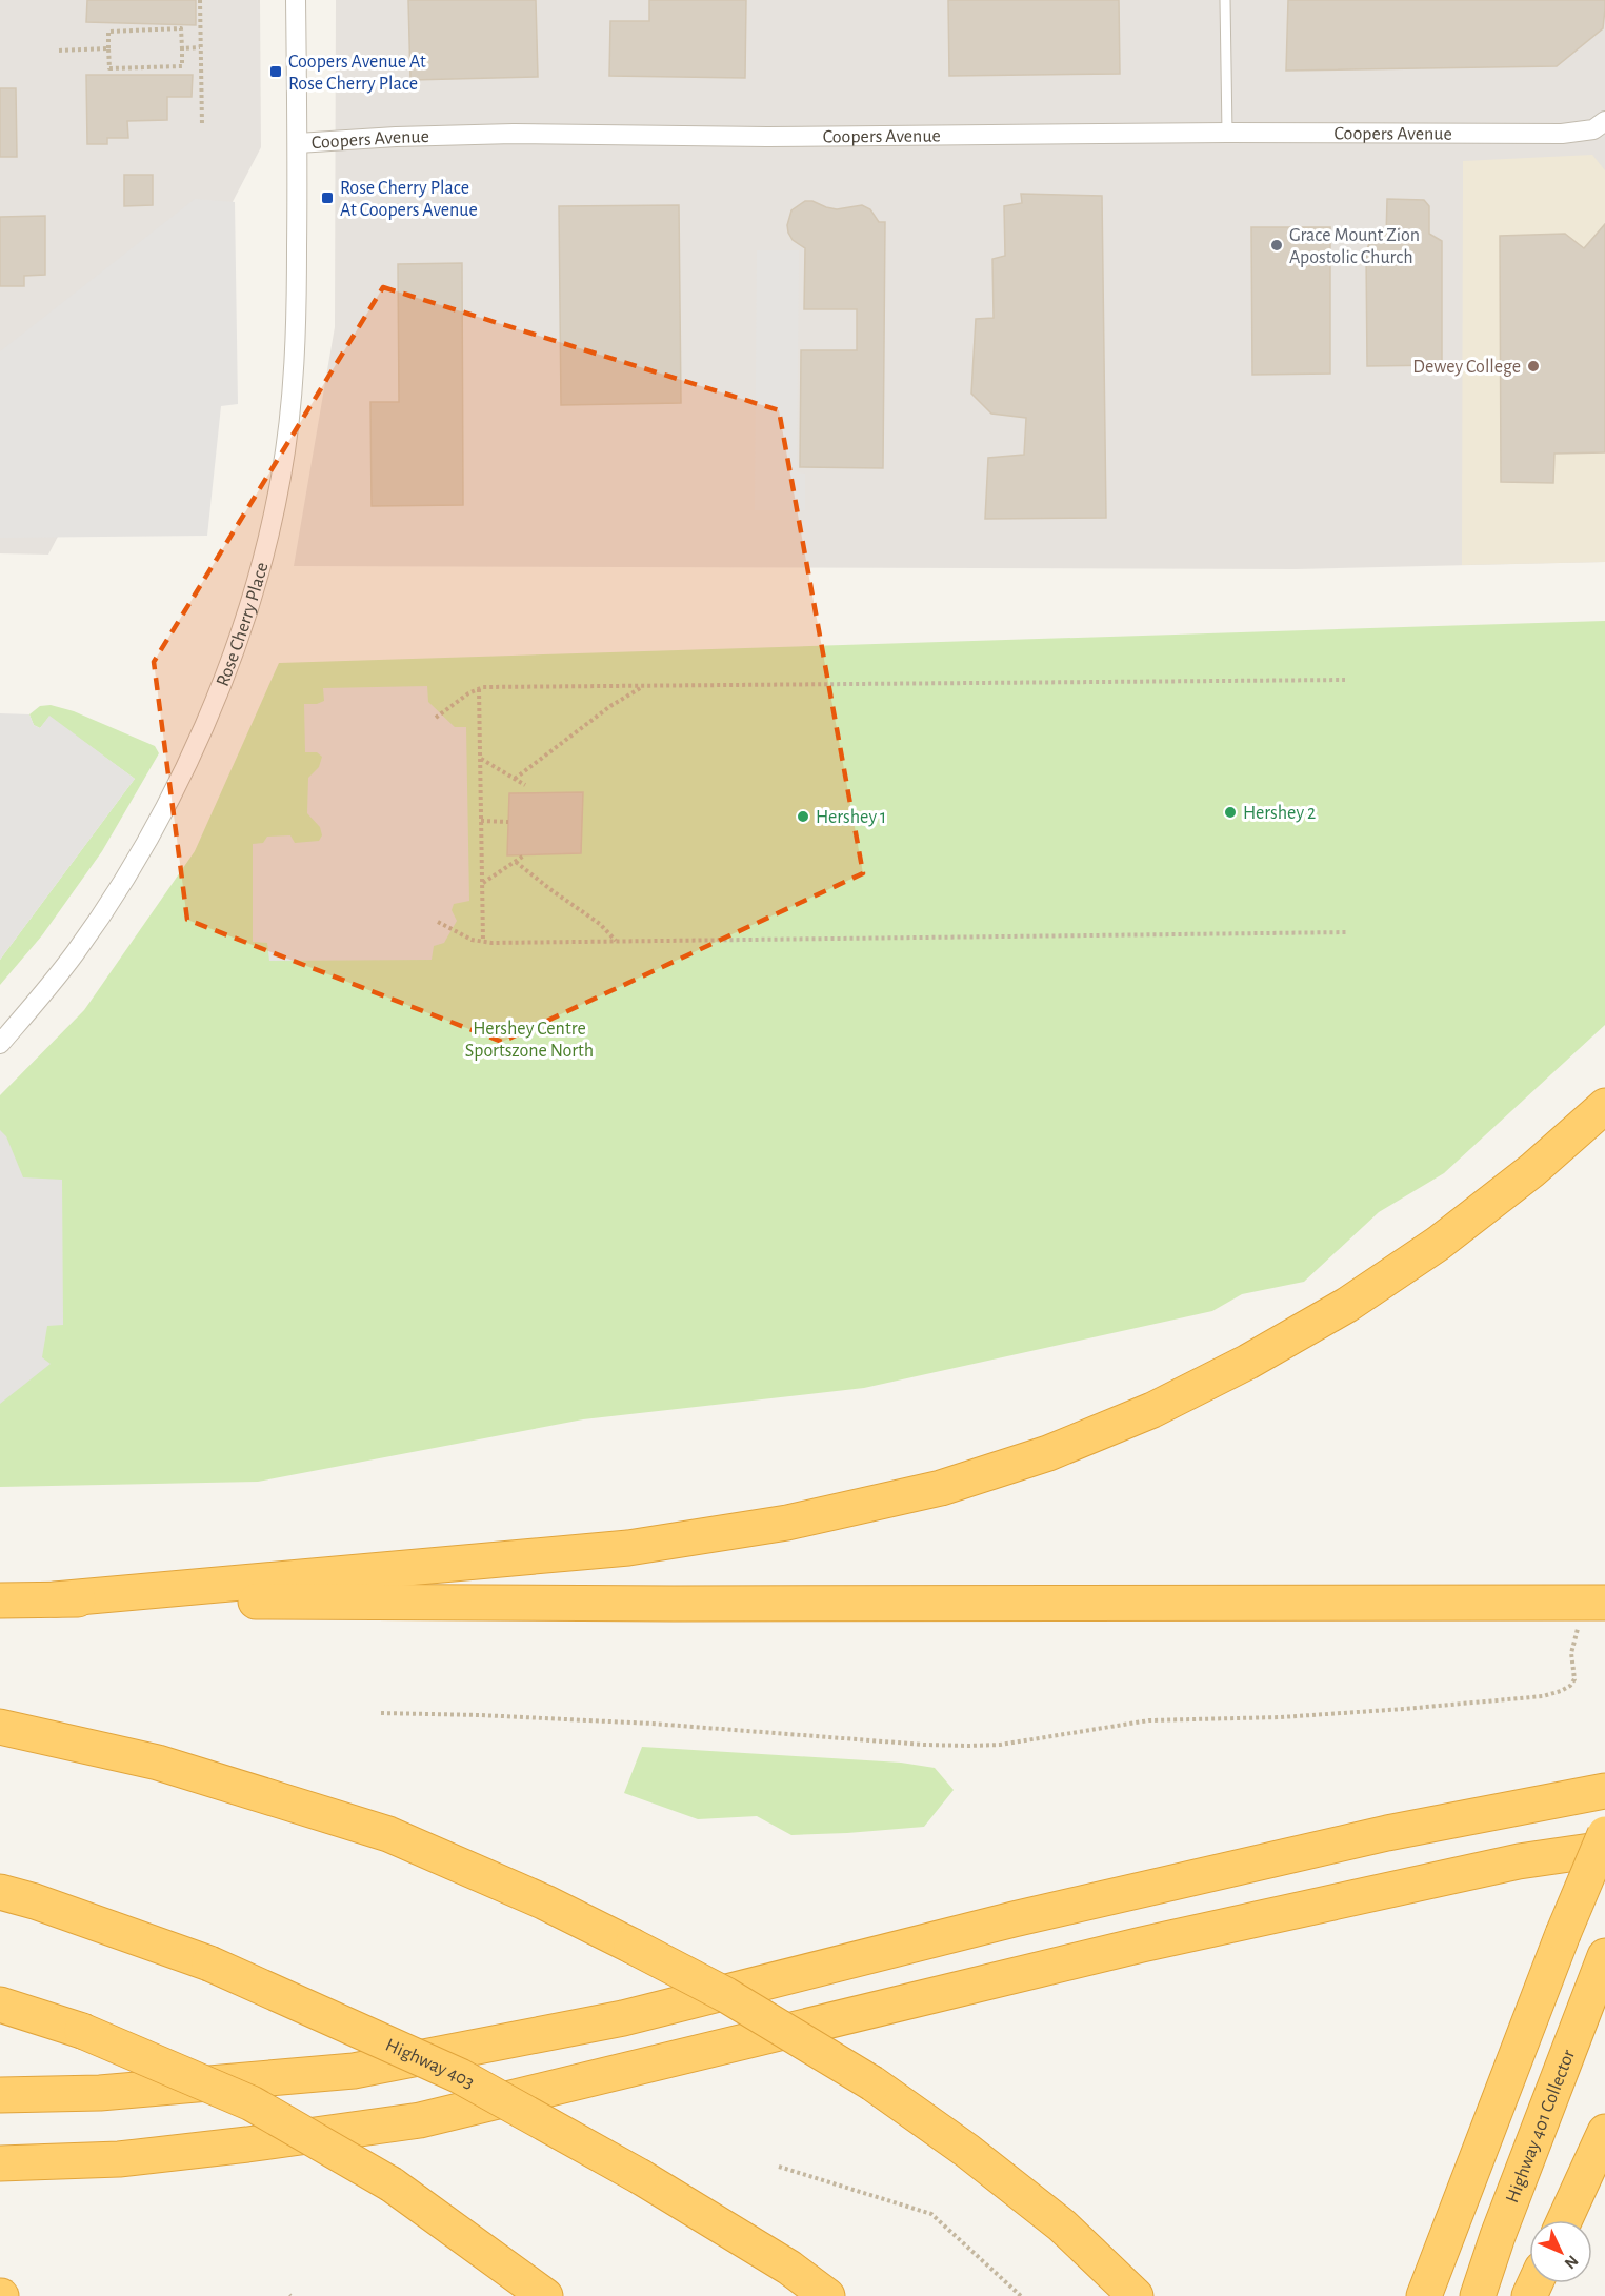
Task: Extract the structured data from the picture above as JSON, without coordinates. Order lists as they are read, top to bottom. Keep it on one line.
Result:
{"streets":{"highway":["Highway 403","Highway 401 Collector"],"street":["Coopers Avenue","Rose Cherry Place"]},"crossings":[["Coopers Avenue","Rose Cherry Place"]],"parks":["Hershey Centre Sportszone North"],"places":{"transit":["Coopers Avenue At Rose Cherry Place","Rose Cherry Place At Coopers Avenue"],"other":["Grace Mount Zion Apostolic Church","Dewey College","Hershey 2","Hershey 1"]},"north":"bottom right"}
